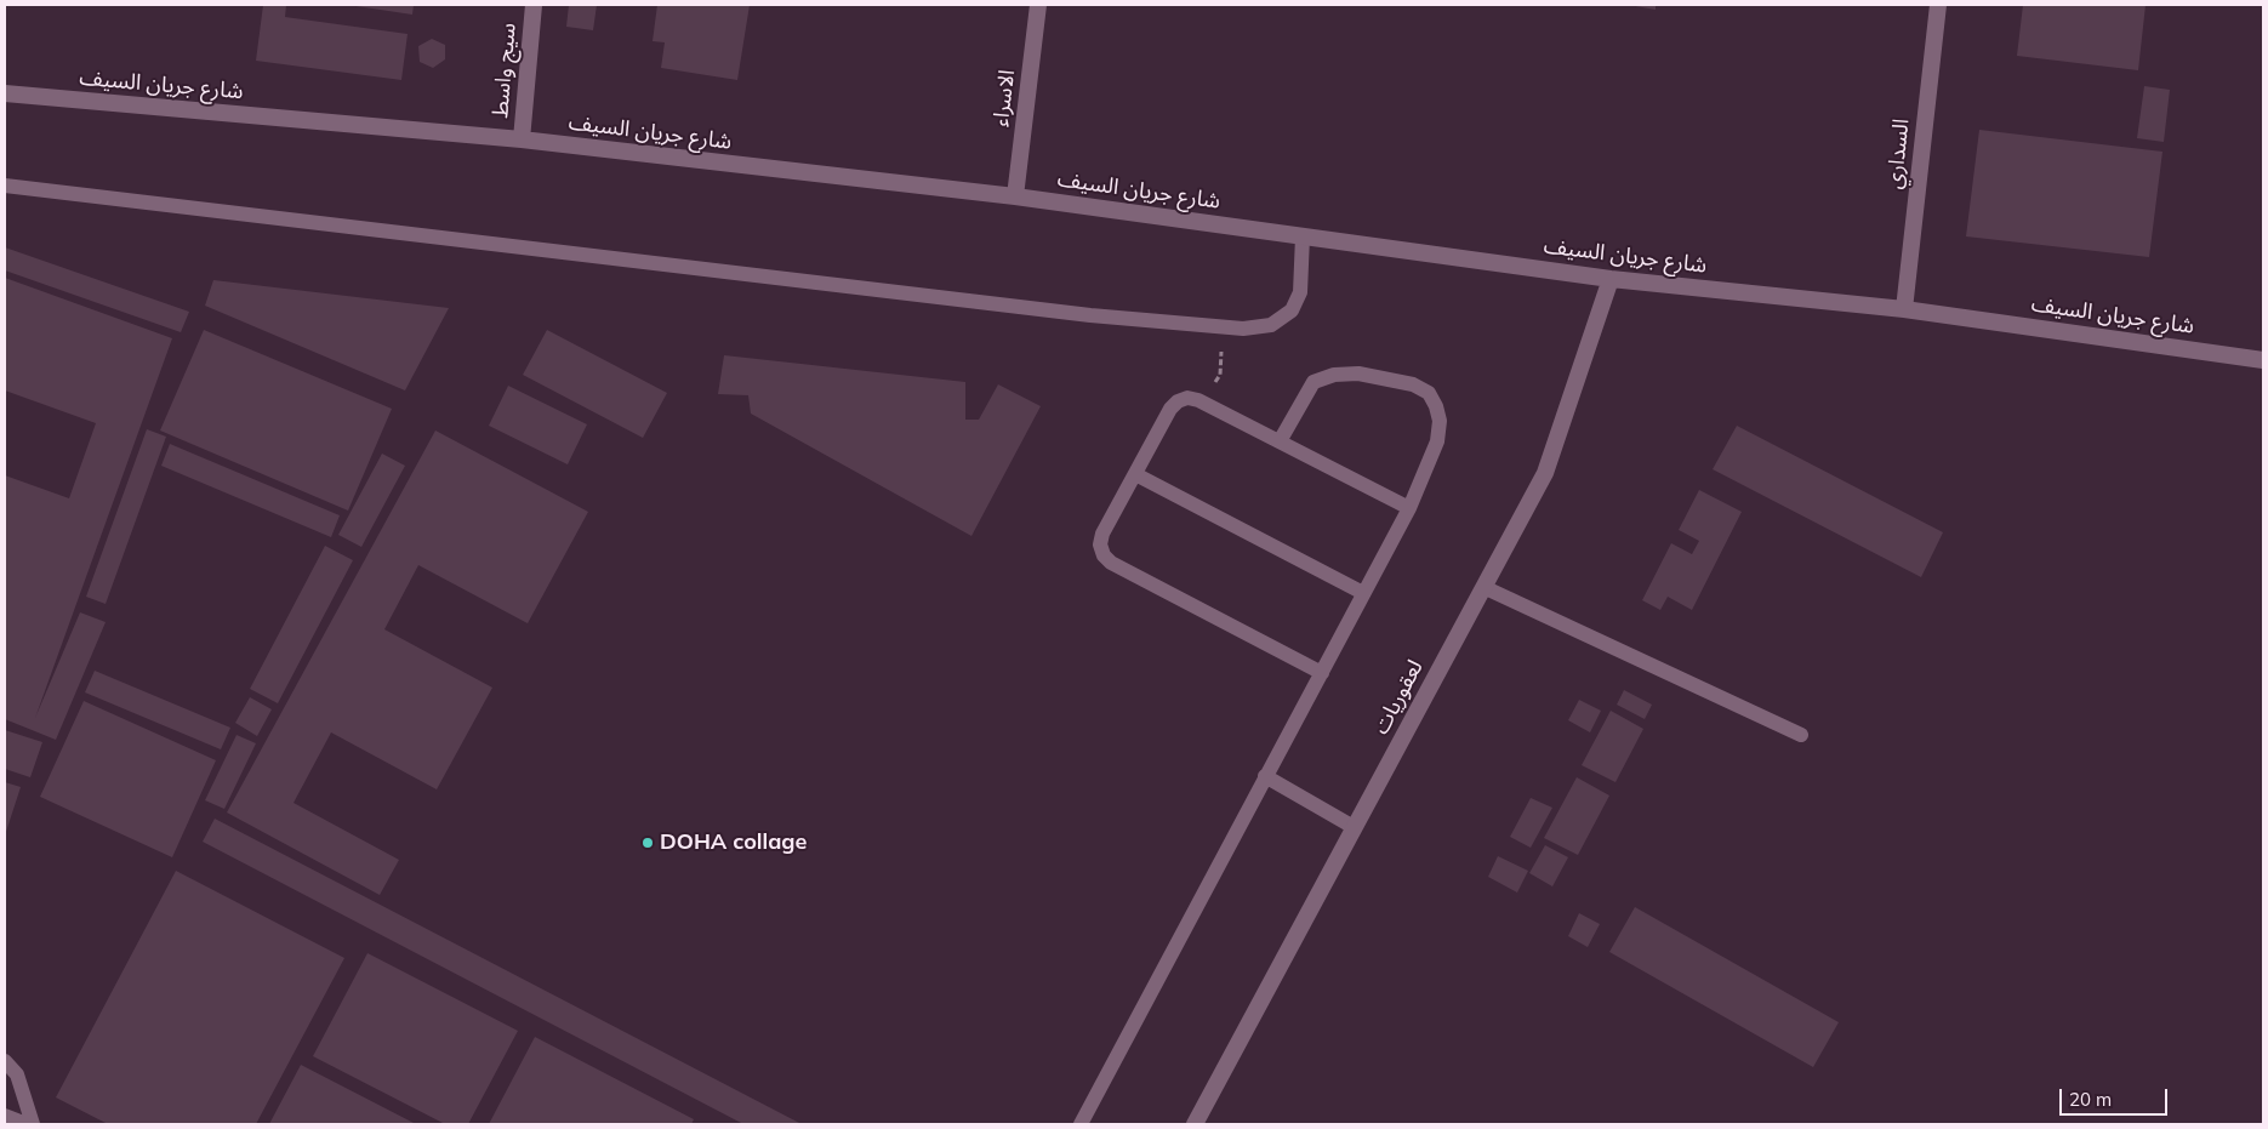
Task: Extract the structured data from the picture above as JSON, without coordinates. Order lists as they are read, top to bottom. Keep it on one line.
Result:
{"streets":{"street":["سيج واسط","شارع جريان السيف","الاسراء","السداري","لعقوريات"]},"crossings":[["سيج واسط","شارع جريان السيف"],["شارع جريان السيف","الاسراء"],["شارع جريان السيف","السداري"],["شارع جريان السيف","لعقوريات"]],"places":["DOHA collage"],"scale_bar":"20 m"}
